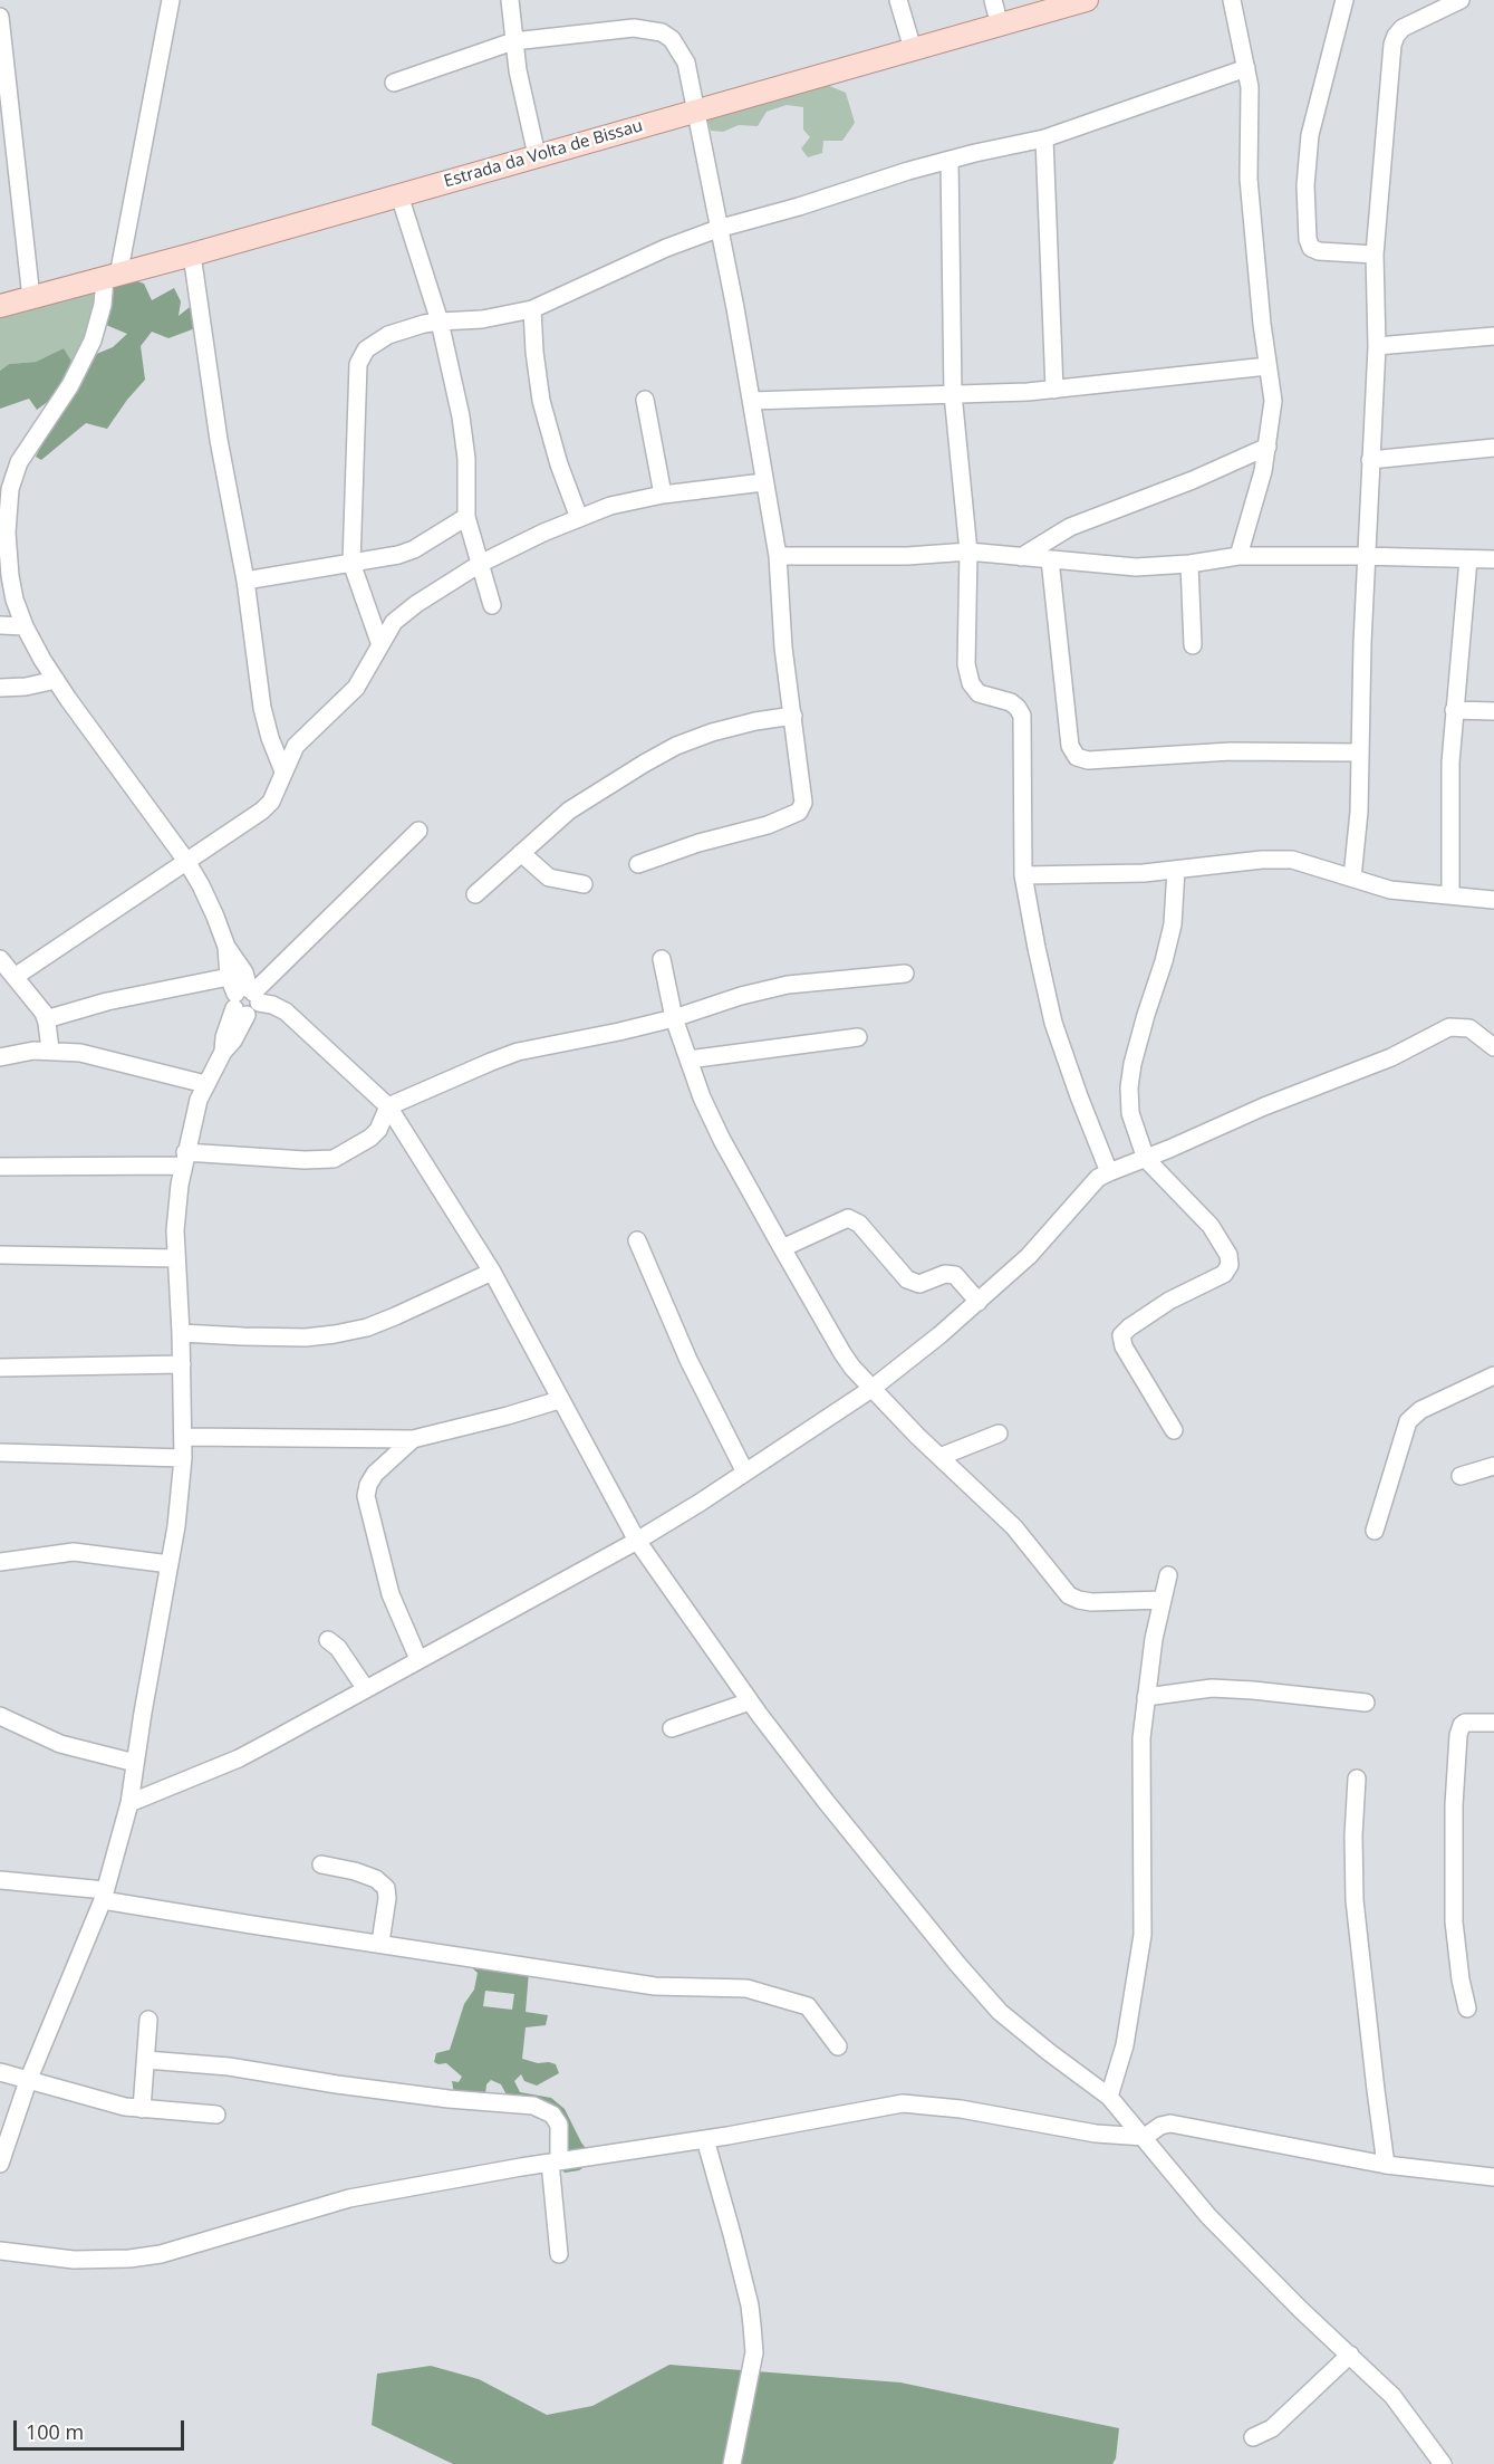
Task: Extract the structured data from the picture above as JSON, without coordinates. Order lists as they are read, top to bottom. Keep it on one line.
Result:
{"streets":{"main road":["Estrada da Volta de Bissau"]},"scale_bar":"100 m"}
